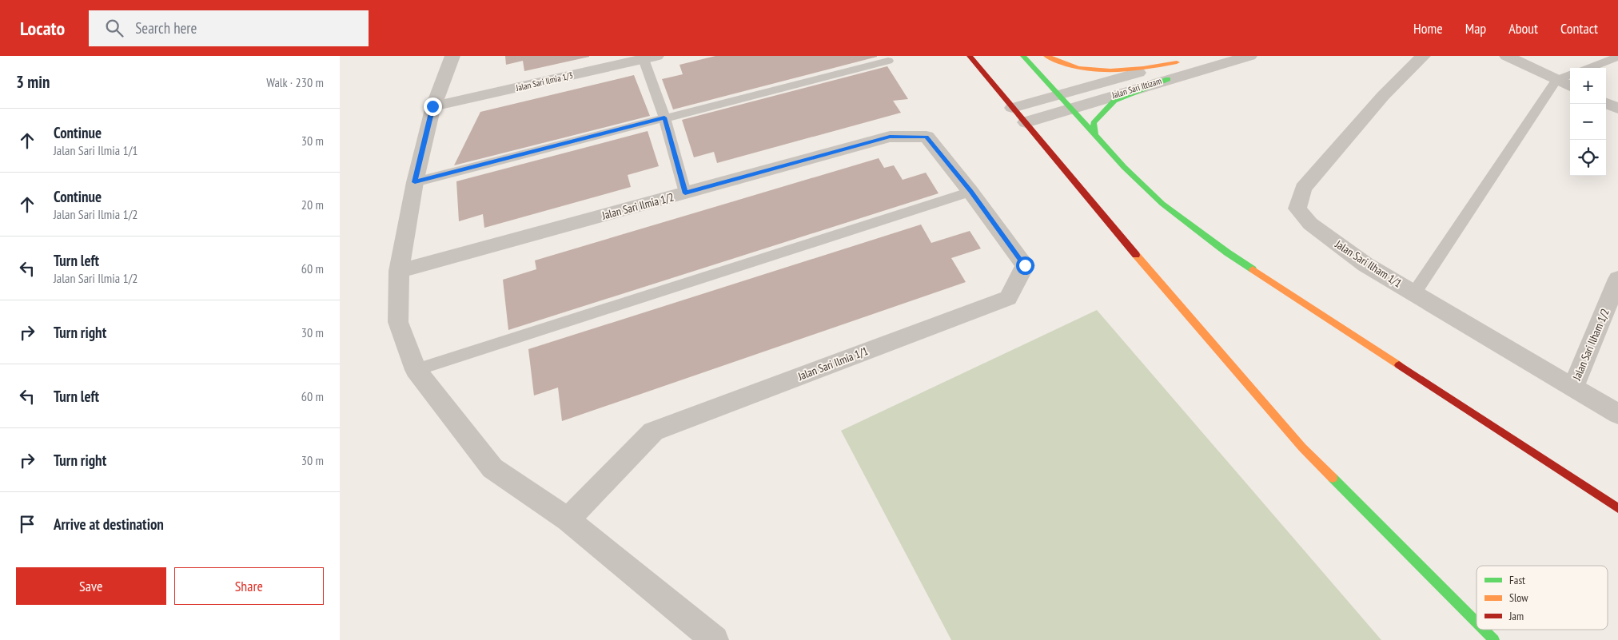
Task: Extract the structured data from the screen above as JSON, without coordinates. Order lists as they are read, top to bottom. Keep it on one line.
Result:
{"streets":{"street":["Jalan Sari Ilmia 1/3","Jalan Sari Iltizam","Jalan Sari Ilmia 1/2","Jalan Sari Ilham 1/1","Jalan Sari Ilham 1/2","Jalan Sari Ilmia 1/1"]},"crossings":[["Jalan Sari Ilmia 1/2","Jalan Sari Ilmia 1/1"],["Jalan Sari Ilham 1/1","Jalan Sari Ilham 1/2"]],"legend":["Fast","Slow","Jam"],"page":{"header":"Locato","search":"Search here","nav":["Home","Map","About","Contact"],"heading":["3 min","Walk · 230 m"],"map_buttons":["+","−"],"list":[["Continue","Jalan Sari Ilmia 1/1","30 m"],["Continue","Jalan Sari Ilmia 1/2","20 m"],["Turn left","Jalan Sari Ilmia 1/2","60 m"],["Turn right","30 m"],["Turn left","60 m"],["Turn right","30 m"],"Arrive at destination"],"buttons":["Save","Share"]}}
